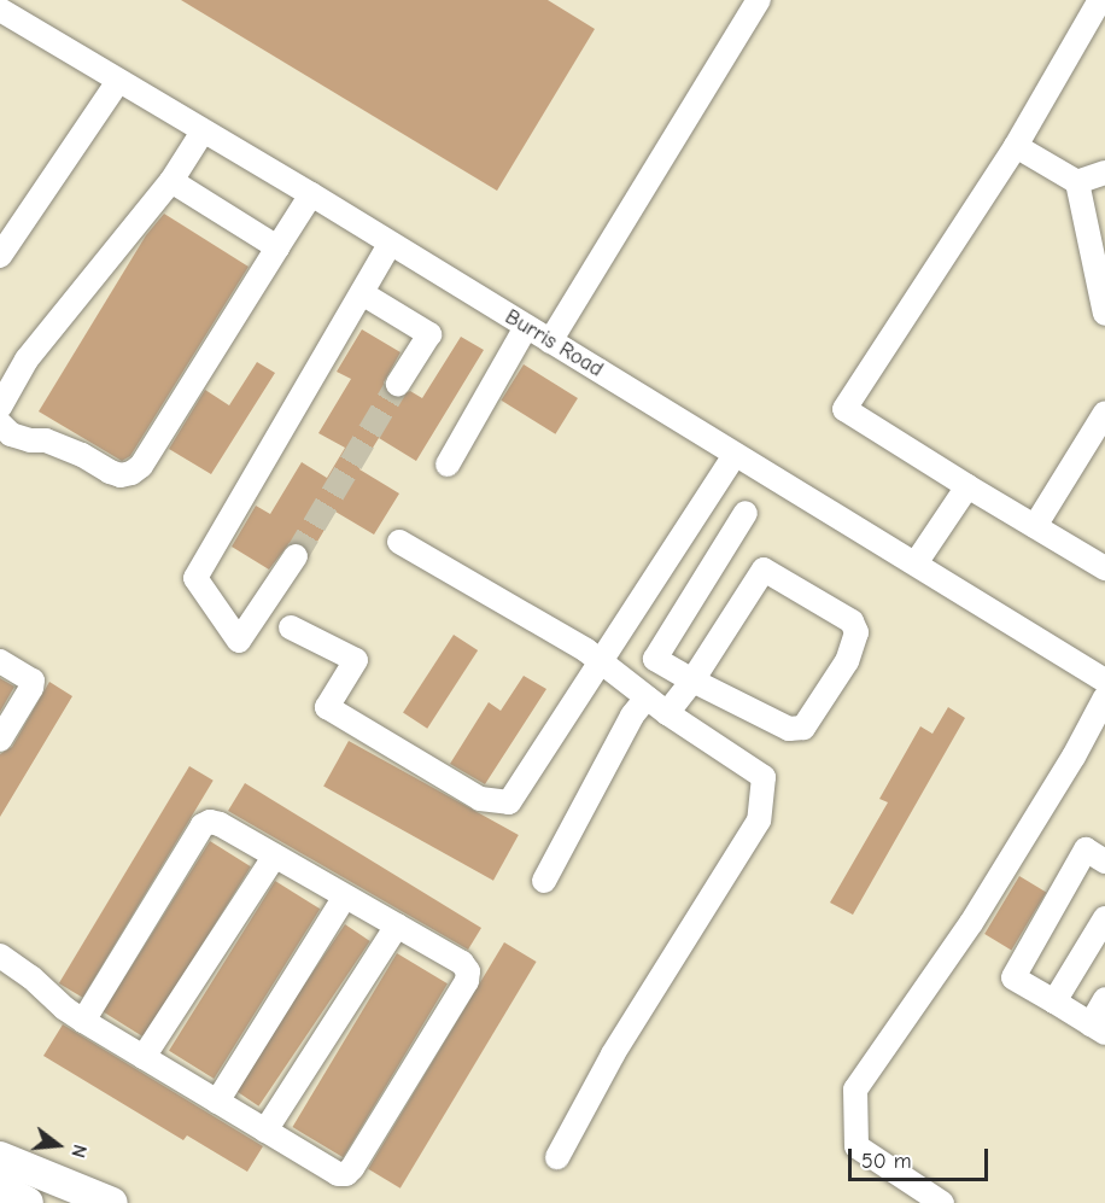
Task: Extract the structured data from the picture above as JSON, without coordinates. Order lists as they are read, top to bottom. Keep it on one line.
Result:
{"streets":{"street":["Burris Road"]},"scale_bar":"50 m","north":"right"}
